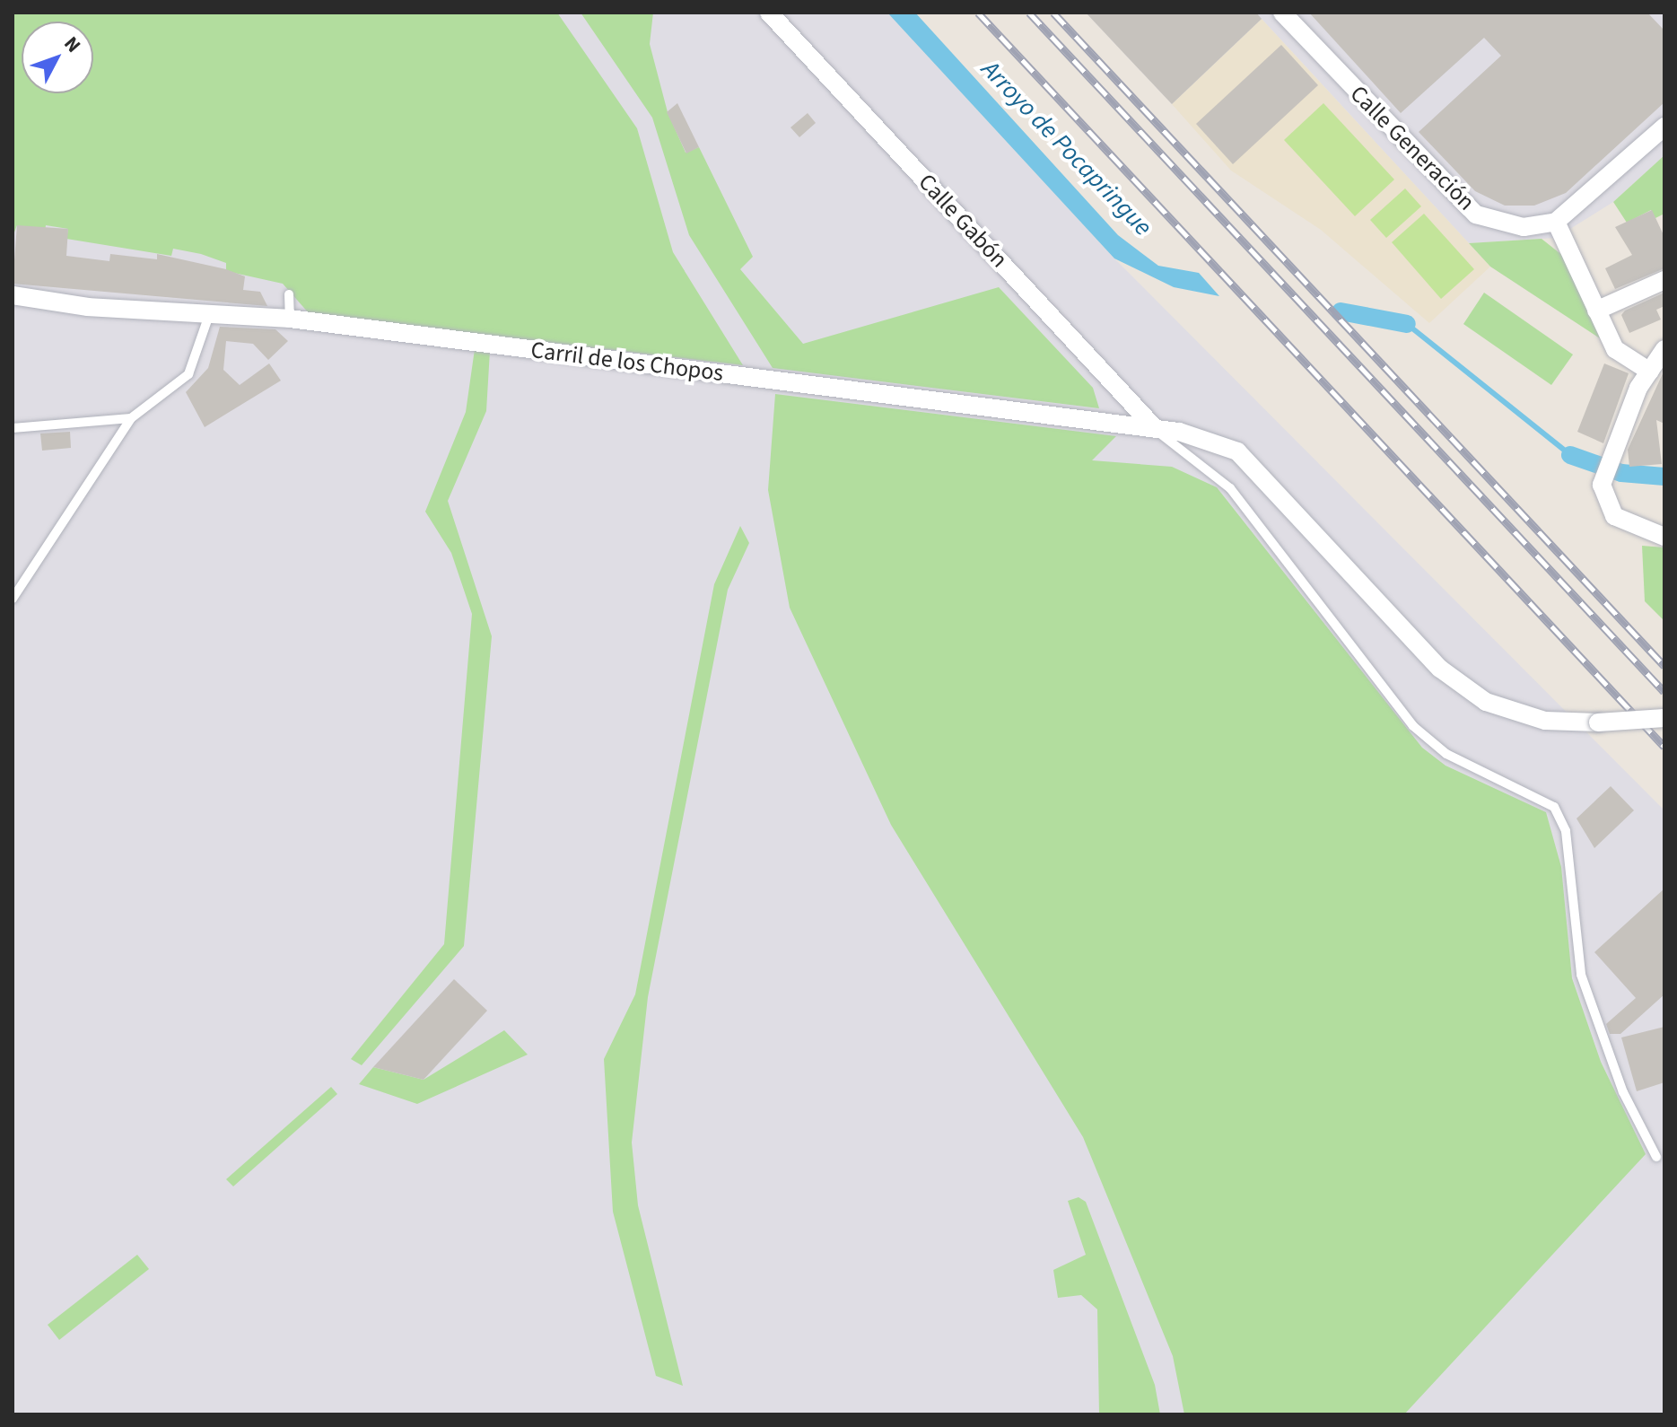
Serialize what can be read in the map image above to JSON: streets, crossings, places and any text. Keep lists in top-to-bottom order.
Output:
{
  "streets": {
    "street": ["Calle Generación", "Calle Gabón", "Carril de los Chopos"]
  },
  "crossings": [
    ["Calle Gabón", "Carril de los Chopos"]
  ],
  "water": ["Arroyo de Pocapringue"],
  "north": "top right"
}
